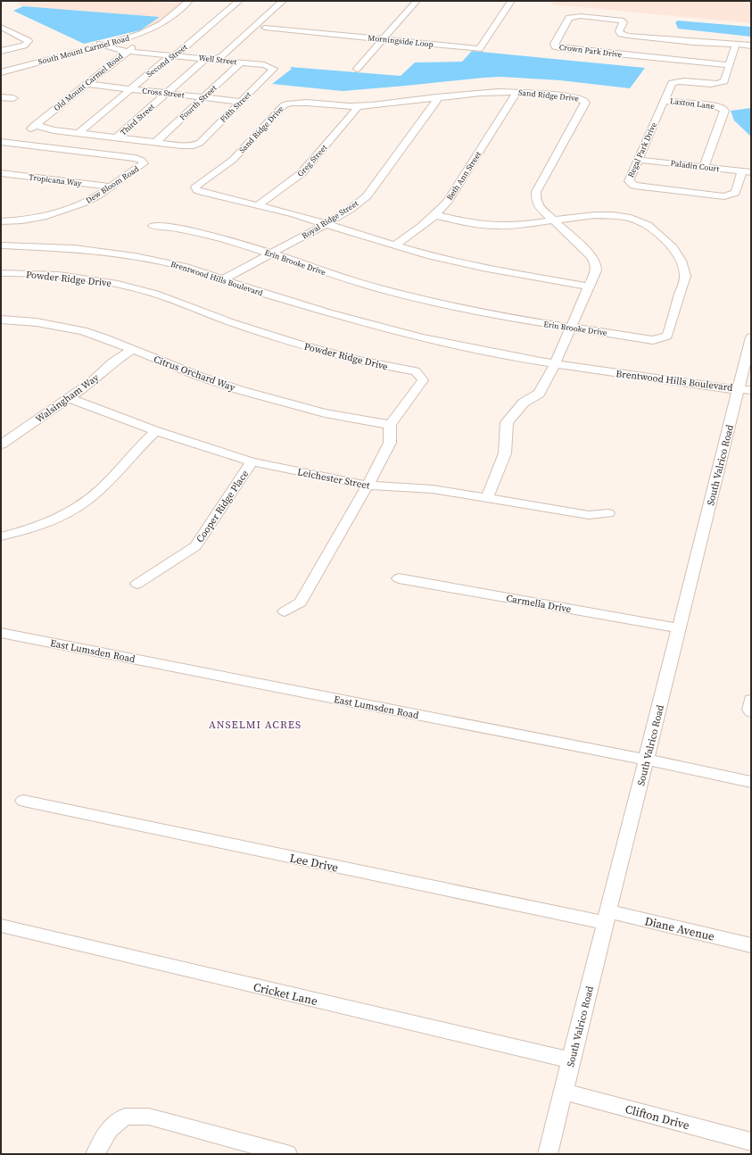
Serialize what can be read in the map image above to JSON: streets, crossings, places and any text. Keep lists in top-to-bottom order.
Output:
{
  "streets": {
    "street": [
      "Morningside Loop",
      "South Mount Carmel Road",
      "Crown Park Drive",
      "Well Street",
      "Second Street",
      "Old Mount Carmel Road",
      "Cross Street",
      "Sand Ridge Drive",
      "Fourth Street",
      "Laxton Lane",
      "Fifth Street",
      "Third Street",
      "Regal Park Drive",
      "Greg Street",
      "Paladin Court",
      "Beth Ann Street",
      "Tropicana Way",
      "Dew Bloom Road",
      "Royal Ridge Street",
      "Erin Brooke Drive",
      "Powder Ridge Drive",
      "Brentwood Hills Boulevard",
      "Citrus Orchard Way",
      "Walsingham Way",
      "South Valrico Road",
      "Leichester Street",
      "Cooper Ridge Place",
      "Carmella Drive",
      "East Lumsden Road",
      "Lee Drive",
      "Diane Avenue",
      "Cricket Lane",
      "Clifton Drive"
    ]
  },
  "crossings": [
    ["South Mount Carmel Road", "Well Street"],
    ["Crown Park Drive", "Regal Park Drive"],
    ["Well Street", "Second Street"],
    ["Well Street", "Old Mount Carmel Road"],
    ["Well Street", "Fourth Street"],
    ["Well Street", "Fifth Street"],
    ["Well Street", "Third Street"],
    ["Second Street", "Old Mount Carmel Road"],
    ["Second Street", "Cross Street"],
    ["Old Mount Carmel Road", "Cross Street"],
    ["Cross Street", "Fourth Street"],
    ["Cross Street", "Fifth Street"],
    ["Cross Street", "Third Street"],
    ["Sand Ridge Drive", "Greg Street"],
    ["Sand Ridge Drive", "Beth Ann Street"],
    ["Sand Ridge Drive", "Royal Ridge Street"],
    ["Sand Ridge Drive", "Erin Brooke Drive"],
    ["Sand Ridge Drive", "Brentwood Hills Boulevard"],
    ["Sand Ridge Drive", "Leichester Street"],
    ["Fourth Street", "Fifth Street"],
    ["Laxton Lane", "Regal Park Drive"],
    ["Laxton Lane", "Paladin Court"],
    ["Regal Park Drive", "Paladin Court"],
    ["Beth Ann Street", "Erin Brooke Drive"],
    ["Tropicana Way", "Dew Bloom Road"],
    ["Royal Ridge Street", "Erin Brooke Drive"],
    ["Royal Ridge Street", "Brentwood Hills Boulevard"],
    ["Powder Ridge Drive", "Citrus Orchard Way"],
    ["Brentwood Hills Boulevard", "South Valrico Road"],
    ["Citrus Orchard Way", "Walsingham Way"],
    ["Walsingham Way", "Leichester Street"],
    ["South Valrico Road", "Carmella Drive"],
    ["South Valrico Road", "East Lumsden Road"],
    ["South Valrico Road", "Lee Drive"],
    ["South Valrico Road", "Diane Avenue"],
    ["South Valrico Road", "Cricket Lane"],
    ["South Valrico Road", "Clifton Drive"],
    ["Leichester Street", "Cooper Ridge Place"],
    ["Lee Drive", "Diane Avenue"]
  ],
  "districts": ["ANSELMI ACRES"]
}
